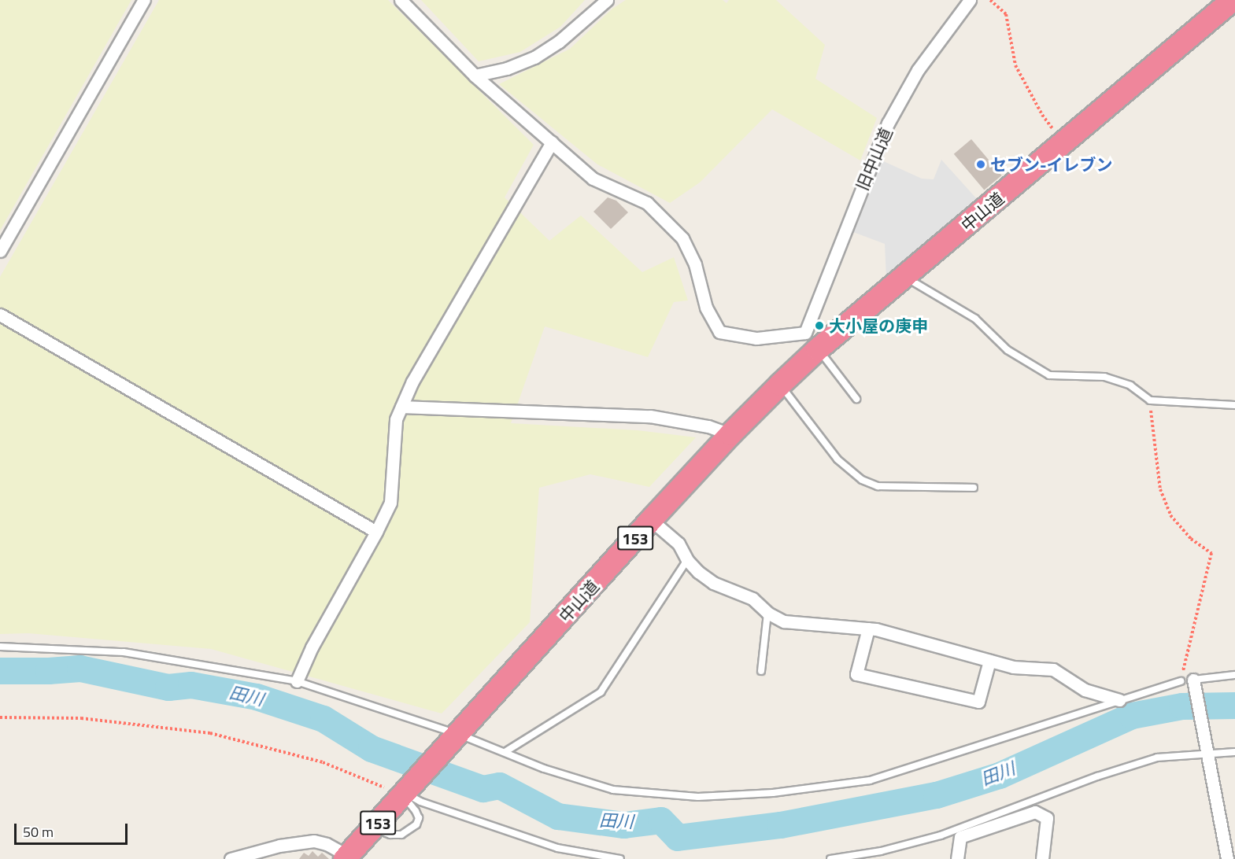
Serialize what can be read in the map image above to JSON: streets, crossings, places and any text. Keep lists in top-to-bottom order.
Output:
{
  "streets": {
    "highway": ["中山道", "153"],
    "street": ["旧中山道"]
  },
  "crossings": [
    ["旧中山道", "中山道"]
  ],
  "water": ["田川"],
  "places": ["セブン-イレブン", "大小屋の庚申"],
  "scale_bar": "50 m"
}
